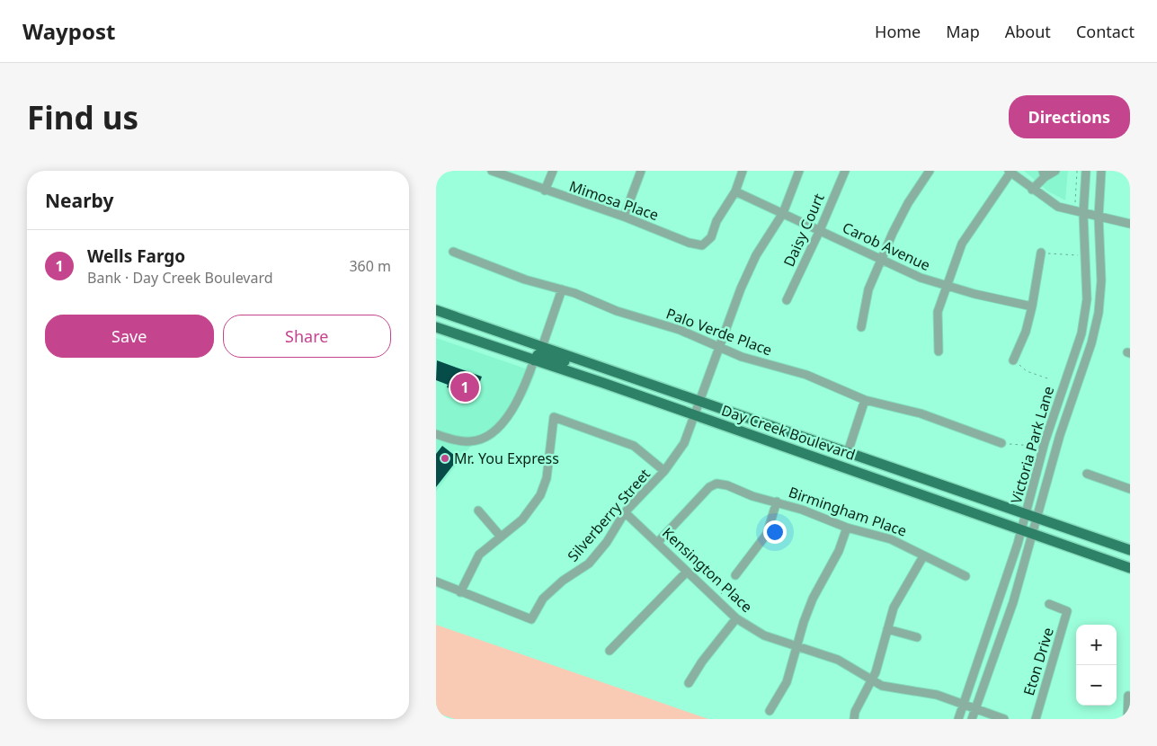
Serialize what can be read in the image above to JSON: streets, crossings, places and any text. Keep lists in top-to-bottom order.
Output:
{
  "streets": {
    "main road": ["Day Creek Boulevard"],
    "street": [
      "Mimosa Place",
      "Daisy Court",
      "Carob Avenue",
      "Palo Verde Place",
      "Victoria Park Lane",
      "Birmingham Place",
      "Silverberry Street",
      "Kensington Place",
      "Eton Drive"
    ]
  },
  "crossings": [
    ["Mimosa Place", "Carob Avenue"],
    ["Daisy Court", "Carob Avenue"],
    ["Carob Avenue", "Silverberry Street"],
    ["Palo Verde Place", "Silverberry Street"],
    ["Day Creek Boulevard", "Victoria Park Lane"],
    ["Day Creek Boulevard", "Silverberry Street"],
    ["Victoria Park Lane", "Kensington Place"],
    ["Birmingham Place", "Kensington Place"],
    ["Silverberry Street", "Kensington Place"]
  ],
  "places": ["Mr. You Express"],
  "page": {
    "header": "Waypost",
    "nav": [
      "Home",
      "Map",
      "About",
      "Contact"
    ],
    "buttons": [
      "Directions",
      ["Save", "Share"]
    ],
    "title": "Find us",
    "heading": "Nearby",
    "list": [
      {
        "mark": "1",
        "name": "Wells Fargo",
        "note": "Bank · Day Creek Boulevard",
        "value": "360 m"
      }
    ],
    "pins": "1",
    "map_buttons": ["+", "−"]
  }
}
